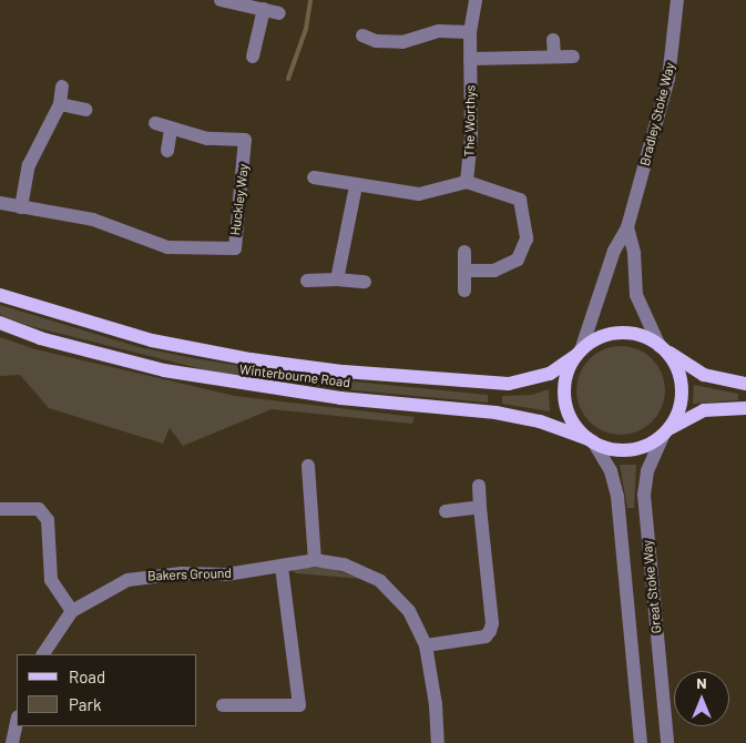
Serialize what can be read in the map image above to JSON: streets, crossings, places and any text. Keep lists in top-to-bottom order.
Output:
{
  "streets": {
    "main road": ["Winterbourne Road"],
    "street": [
      "Bradley Stoke Way",
      "The Worthys",
      "Huckley Way",
      "Bakers Ground",
      "Great Stoke Way"
    ]
  },
  "crossings": [
    ["Bradley Stoke Way", "Winterbourne Road"],
    ["Bradley Stoke Way", "Great Stoke Way"],
    ["Winterbourne Road", "Great Stoke Way"]
  ],
  "legend": ["Road", "Park"],
  "north": "top"
}
